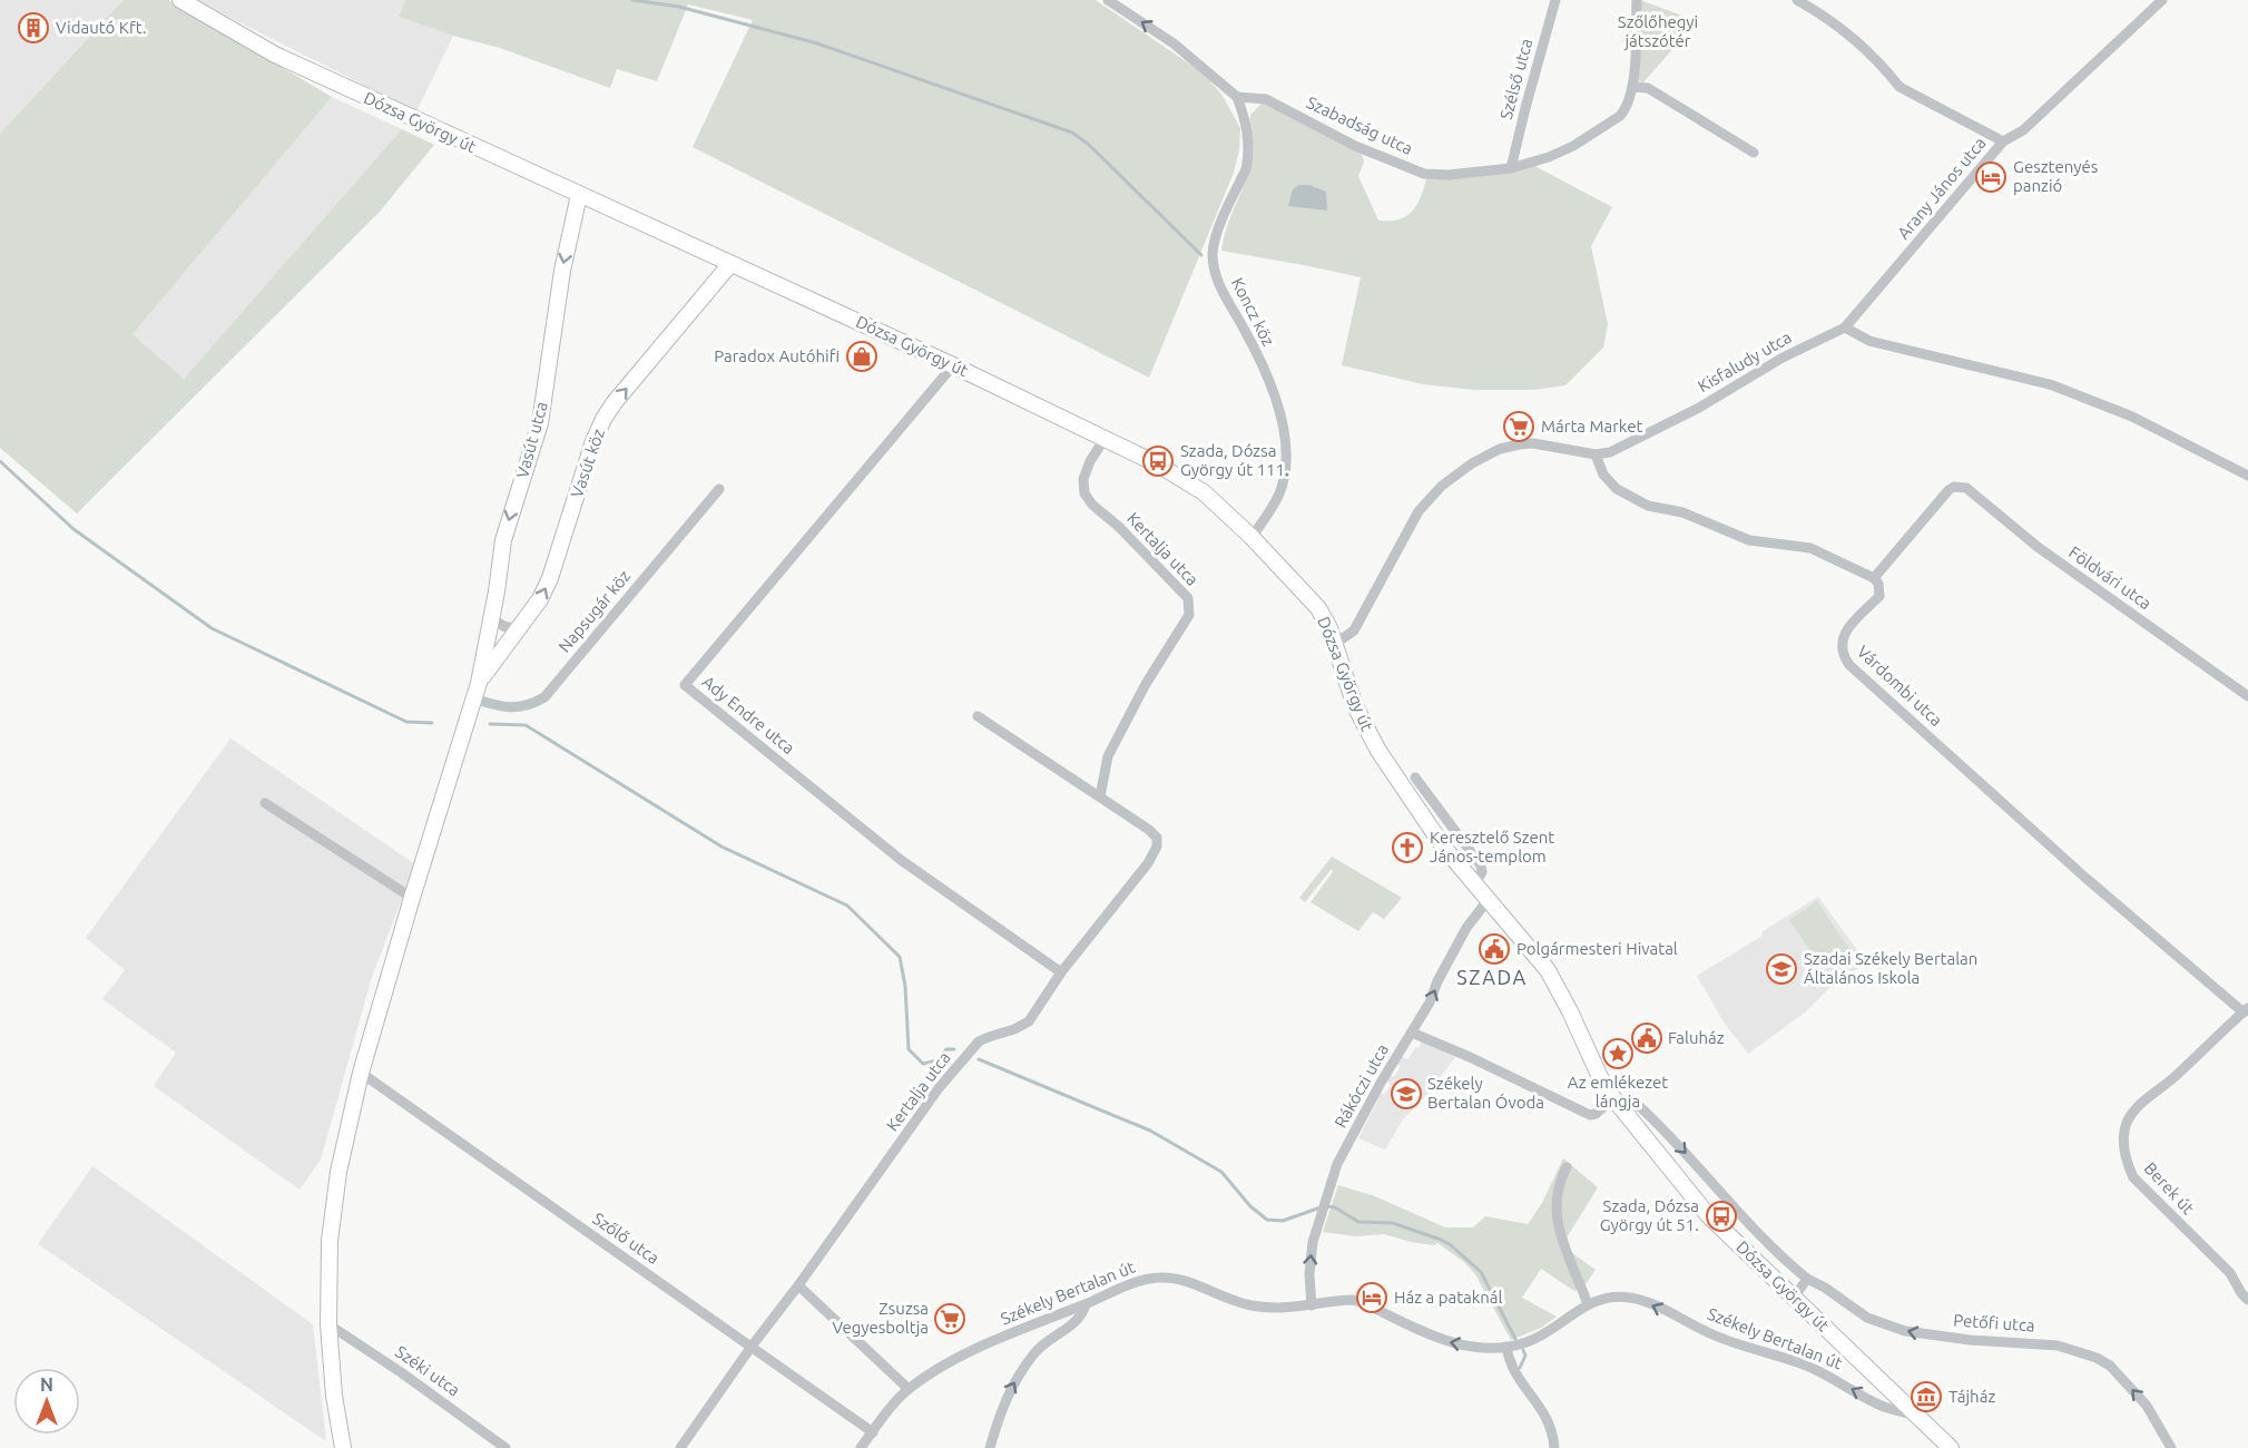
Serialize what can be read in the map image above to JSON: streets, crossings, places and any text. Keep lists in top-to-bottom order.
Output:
{
  "streets": {
    "main road": ["Dózsa György út", "Vasút utca", "Vasút köz"],
    "street": [
      "Szélső utca",
      "Szabadság utca",
      "Arany János utca",
      "Koncz köz",
      "Kisfaludy utca",
      "Kertalja utca",
      "Földvári utca",
      "Napsugár köz",
      "Várdombi utca",
      "Ady Endre utca",
      "Rákóczi utca",
      "Berek út",
      "Szőlő utca",
      "Székely Bertalan út",
      "Petőfi utca",
      "Széki utca"
    ]
  },
  "crossings": [
    ["Szélső utca", "Szabadság utca"],
    ["Dózsa György út", "Koncz köz"],
    ["Dózsa György út", "Kisfaludy utca"],
    ["Dózsa György út", "Vasút utca"],
    ["Dózsa György út", "Vasút köz"],
    ["Dózsa György út", "Kertalja utca"],
    ["Dózsa György út", "Ady Endre utca"],
    ["Dózsa György út", "Rákóczi utca"],
    ["Dózsa György út", "Székely Bertalan út"],
    ["Dózsa György út", "Petőfi utca"],
    ["Szabadság utca", "Koncz köz"],
    ["Arany János utca", "Kisfaludy utca"],
    ["Vasút utca", "Vasút köz"],
    ["Vasút utca", "Napsugár köz"],
    ["Vasút utca", "Szőlő utca"],
    ["Vasút utca", "Széki utca"],
    ["Vasút köz", "Napsugár köz"],
    ["Kertalja utca", "Ady Endre utca"],
    ["Kertalja utca", "Szőlő utca"],
    ["Földvári utca", "Várdombi utca"],
    ["Várdombi utca", "Berek út"],
    ["Rákóczi utca", "Székely Bertalan út"],
    ["Szőlő utca", "Székely Bertalan út"]
  ],
  "one_way": [
    "Vasút köz",
    "Rákóczi utca",
    "Székely Bertalan út",
    "Petőfi utca"
  ],
  "districts": ["SZADA"],
  "parks": ["Szőlőhegyi játszótér"],
  "places": {
    "building": ["Vidautó Kft."],
    "hotel": ["Gesztenyés panzió", "Ház a pataknál"],
    "shop": ["Paradox Autóhifi"],
    "supermarket": ["Márta Market", "Zsuzsa Vegyesboltja"],
    "bus stop": ["Szada, Dózsa György út 111.", "Szada, Dózsa György út 51."],
    "church": ["Keresztelő Szent János-templom"],
    "public building": ["Polgármesteri Hivatal", "Faluház"],
    "school or university": ["Szadai Székely Bertalan Általános Iskola", "Székely Bertalan Óvoda"],
    "place": ["Az emlékezet lángja"],
    "museum": ["Tájház"]
  },
  "north": "top"
}
